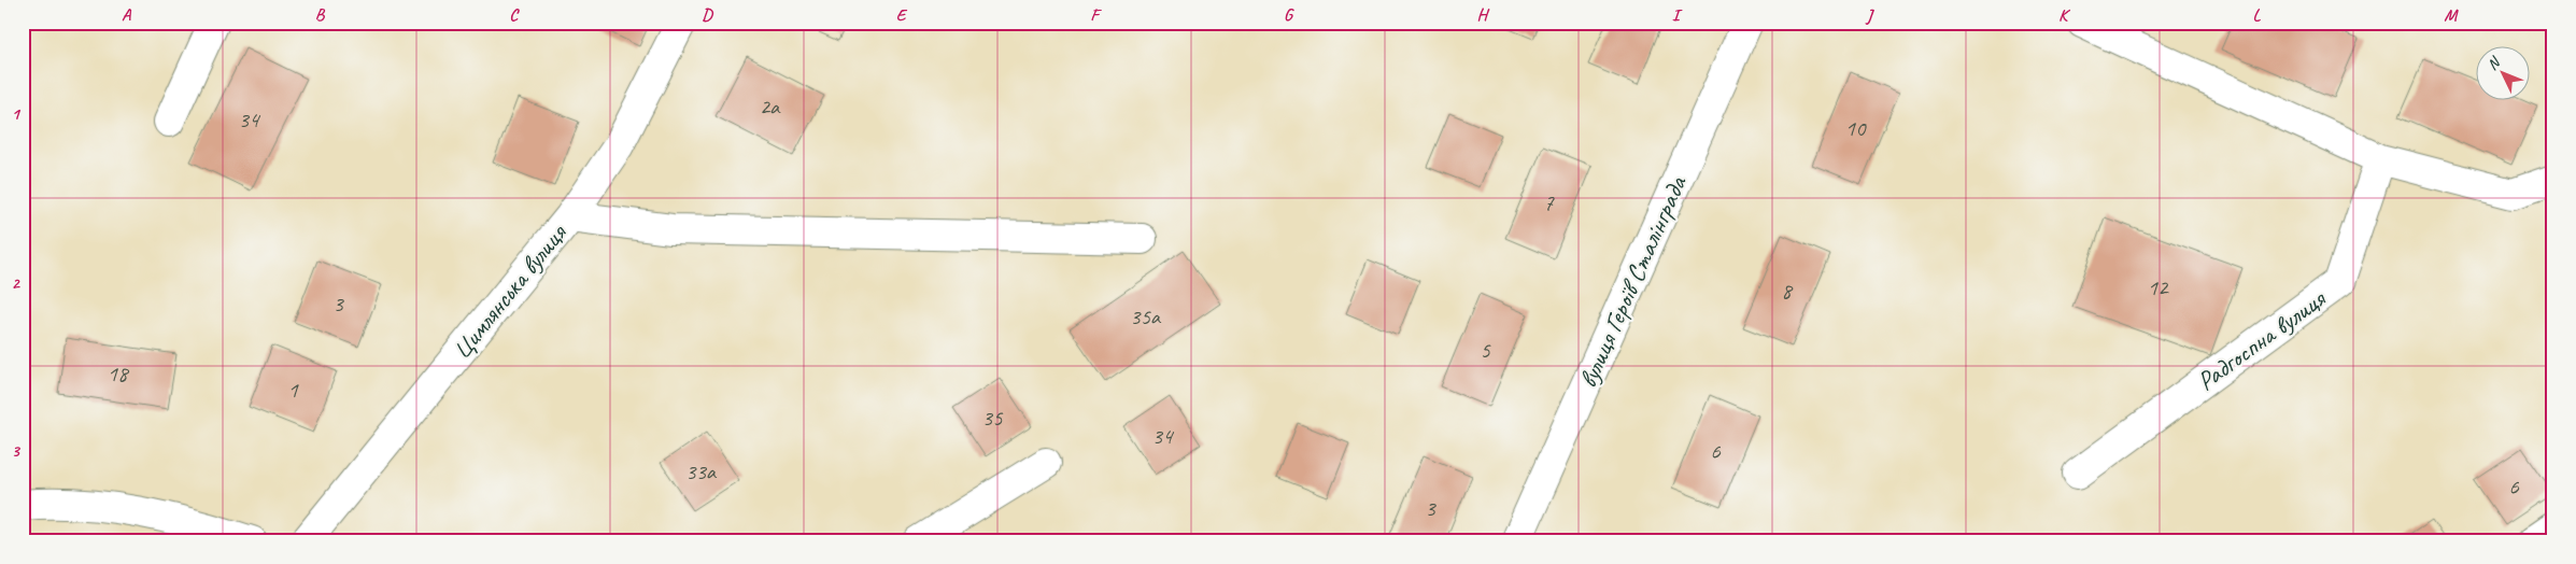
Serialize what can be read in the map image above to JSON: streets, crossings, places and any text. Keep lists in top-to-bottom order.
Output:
{
  "streets": {
    "street": ["вулиця Героїв Сталінграда", "Цимлянська вулиця", "Радгоспна вулиця"]
  },
  "house_numbers": [
    "2а",
    "34",
    "10",
    "7",
    "12",
    "8",
    "3",
    "35а",
    "5",
    "18",
    "1",
    "35",
    "34",
    "6",
    "33а",
    "6",
    "3"
  ],
  "north": "top left",
  "grid": {
    "columns": [
      "A",
      "B",
      "C",
      "D",
      "E",
      "F",
      "G",
      "H",
      "I",
      "J",
      "K",
      "L",
      "M"
    ],
    "rows": ["1", "2", "3"]
  }
}
